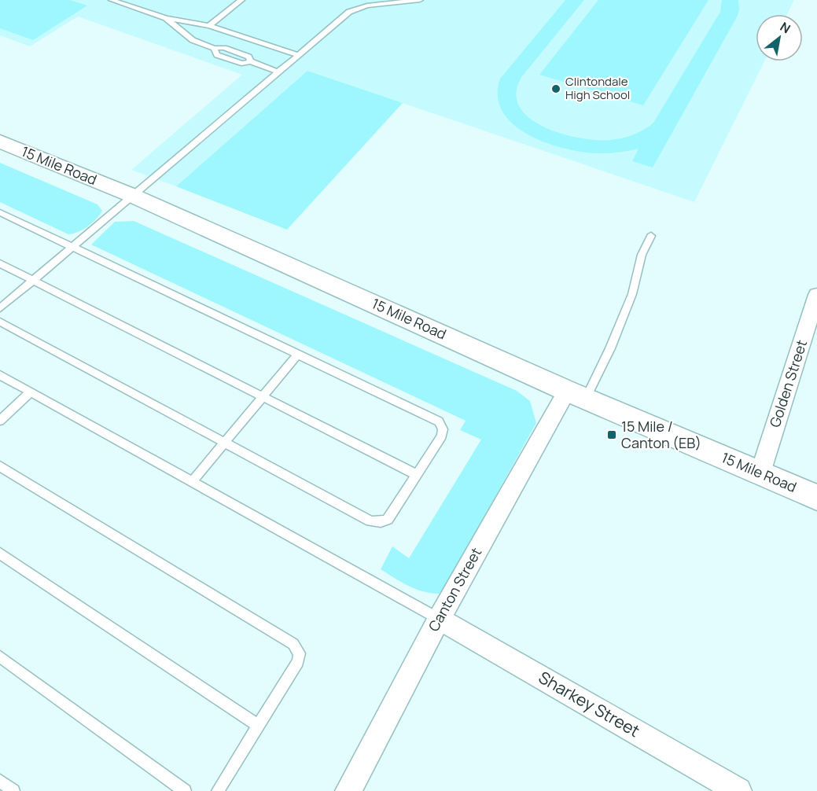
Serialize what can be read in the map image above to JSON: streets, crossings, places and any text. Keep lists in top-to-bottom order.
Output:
{
  "streets": {
    "main road": ["15 Mile Road"],
    "street": ["Golden Street", "Canton Street", "Sharkey Street"]
  },
  "crossings": [
    ["15 Mile Road", "Golden Street"],
    ["15 Mile Road", "Canton Street"],
    ["Canton Street", "Sharkey Street"]
  ],
  "places": {
    "other": ["Clintondale High School"],
    "transit": ["15 Mile / Canton (EB)"]
  },
  "north": "top right"
}
